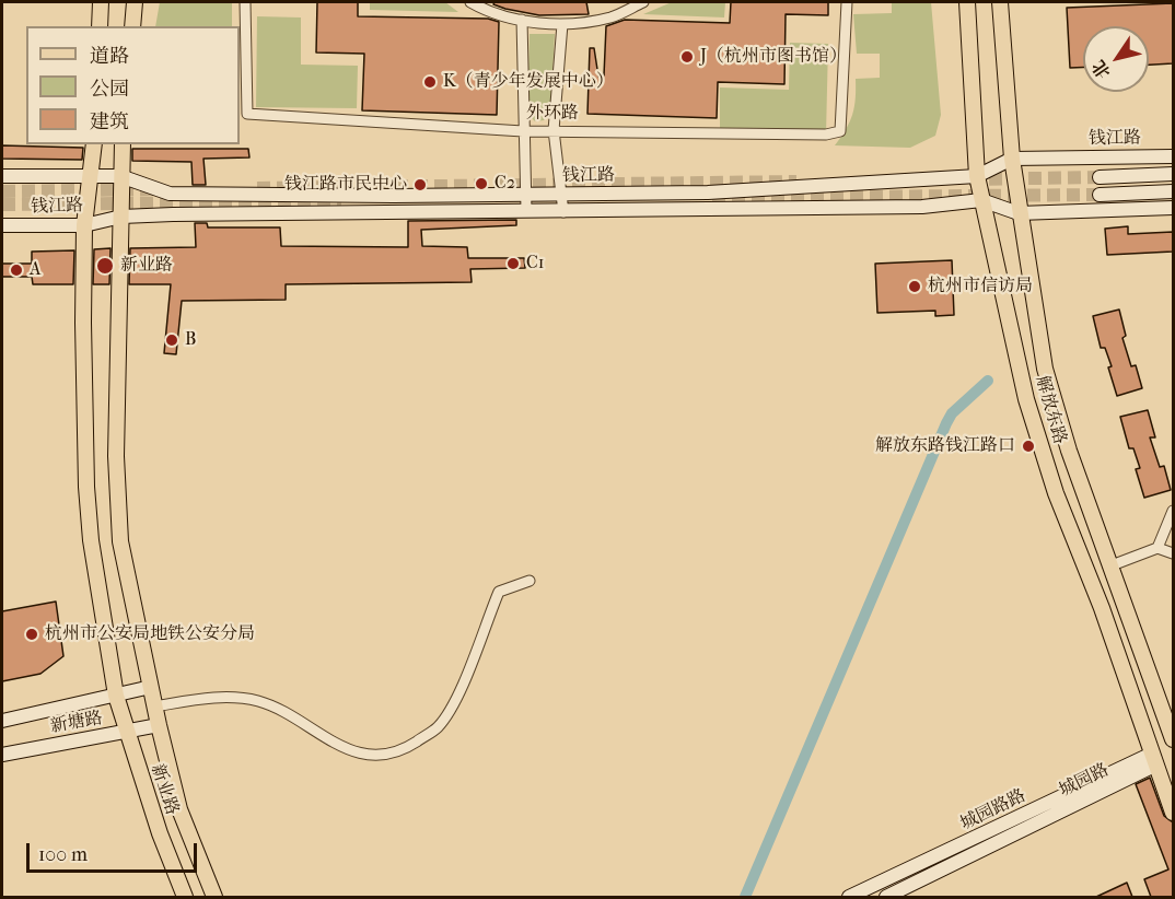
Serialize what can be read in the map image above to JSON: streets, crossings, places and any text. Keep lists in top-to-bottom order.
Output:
{
  "streets": {
    "main road": [
      "钱江路",
      "解放东路",
      "新塘路",
      "城园路",
      "新业路",
      "城园路路"
    ],
    "street": ["外环路"]
  },
  "crossings": [
    ["钱江路", "解放东路"],
    ["钱江路", "新业路"],
    ["解放东路", "城园路"],
    ["解放东路", "城园路路"],
    ["新塘路", "新业路"],
    ["城园路", "城园路路"]
  ],
  "places": [
    "J（杭州市图书馆）",
    "K（青少年发展中心）",
    "C2",
    "钱江路市民中心",
    "C1",
    "新业路",
    "A",
    "杭州市信访局",
    "B",
    "解放东路钱江路口",
    "杭州市公安局地铁公安分局"
  ],
  "legend": ["道路", "公园", "建筑"],
  "scale_bar": "100 m",
  "north": "bottom left"
}
